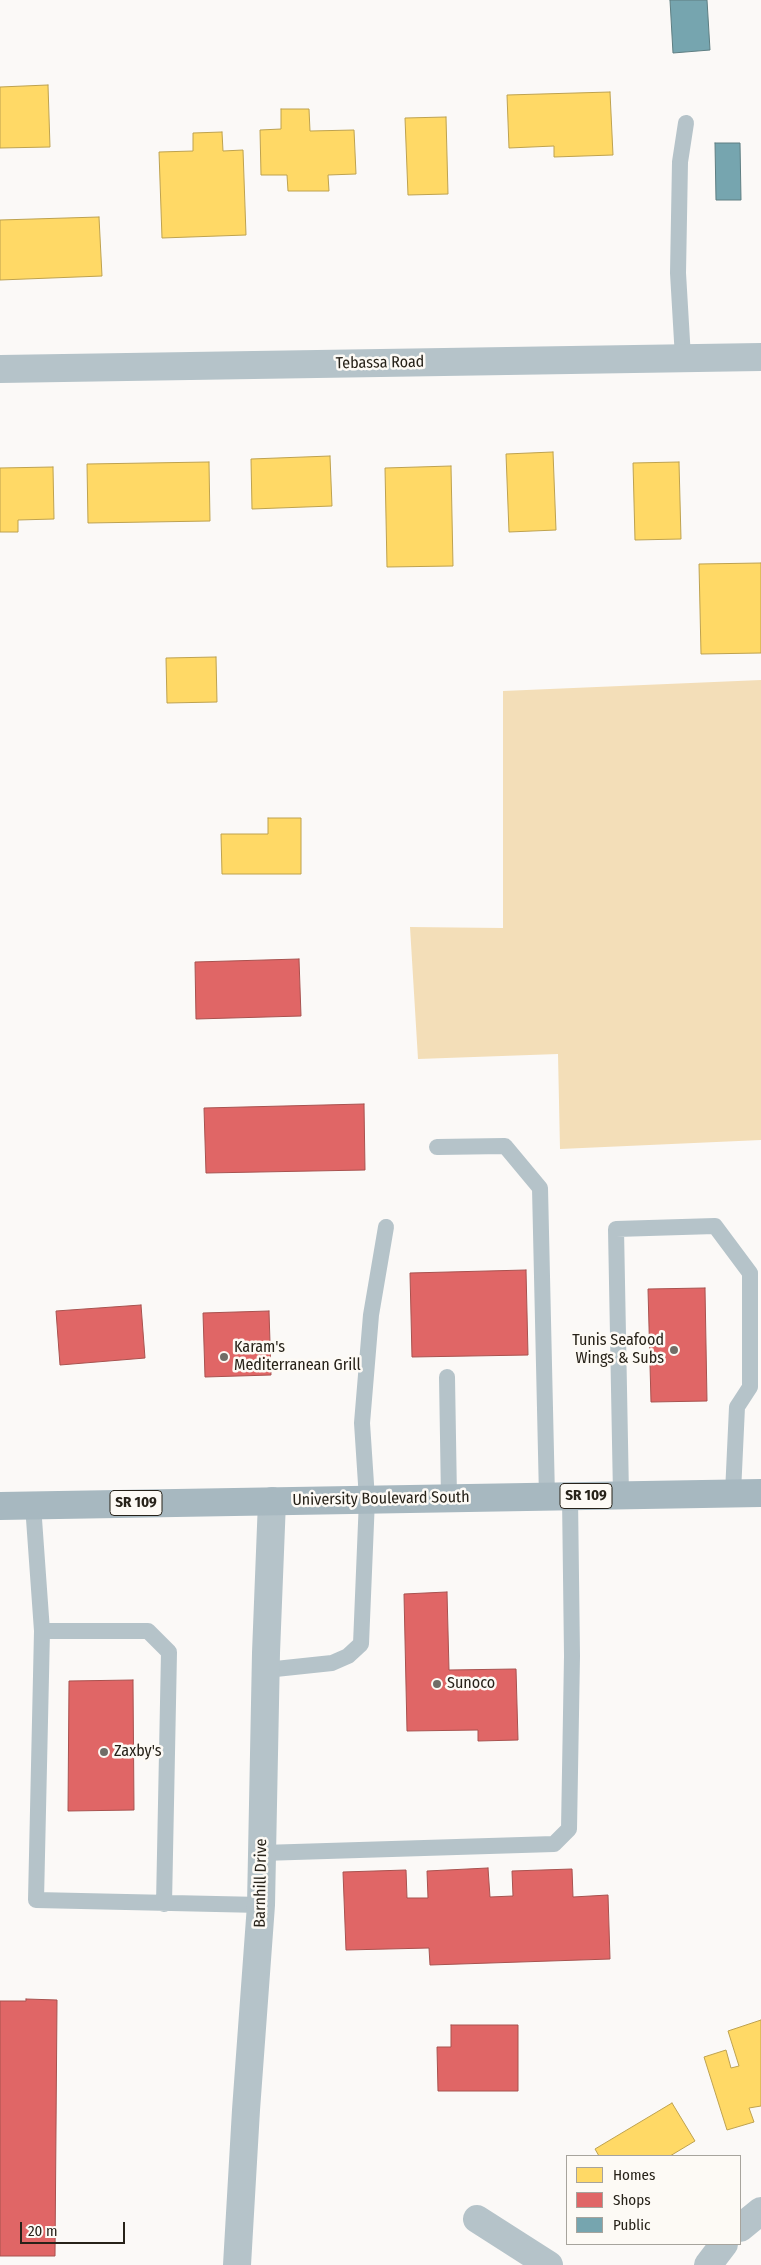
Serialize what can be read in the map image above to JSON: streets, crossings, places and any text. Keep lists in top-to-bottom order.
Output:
{
  "streets": {
    "main road": ["SR 109", "University Boulevard South"],
    "street": ["Tebassa Road", "Barnhill Drive"]
  },
  "crossings": [
    ["University Boulevard South", "Barnhill Drive"]
  ],
  "places": [
    "Tunis Seafood Wings & Subs",
    "Karam's Mediterranean Grill",
    "Sunoco",
    "Zaxby's"
  ],
  "legend": ["Homes", "Shops", "Public"],
  "scale_bar": "20 m"
}
